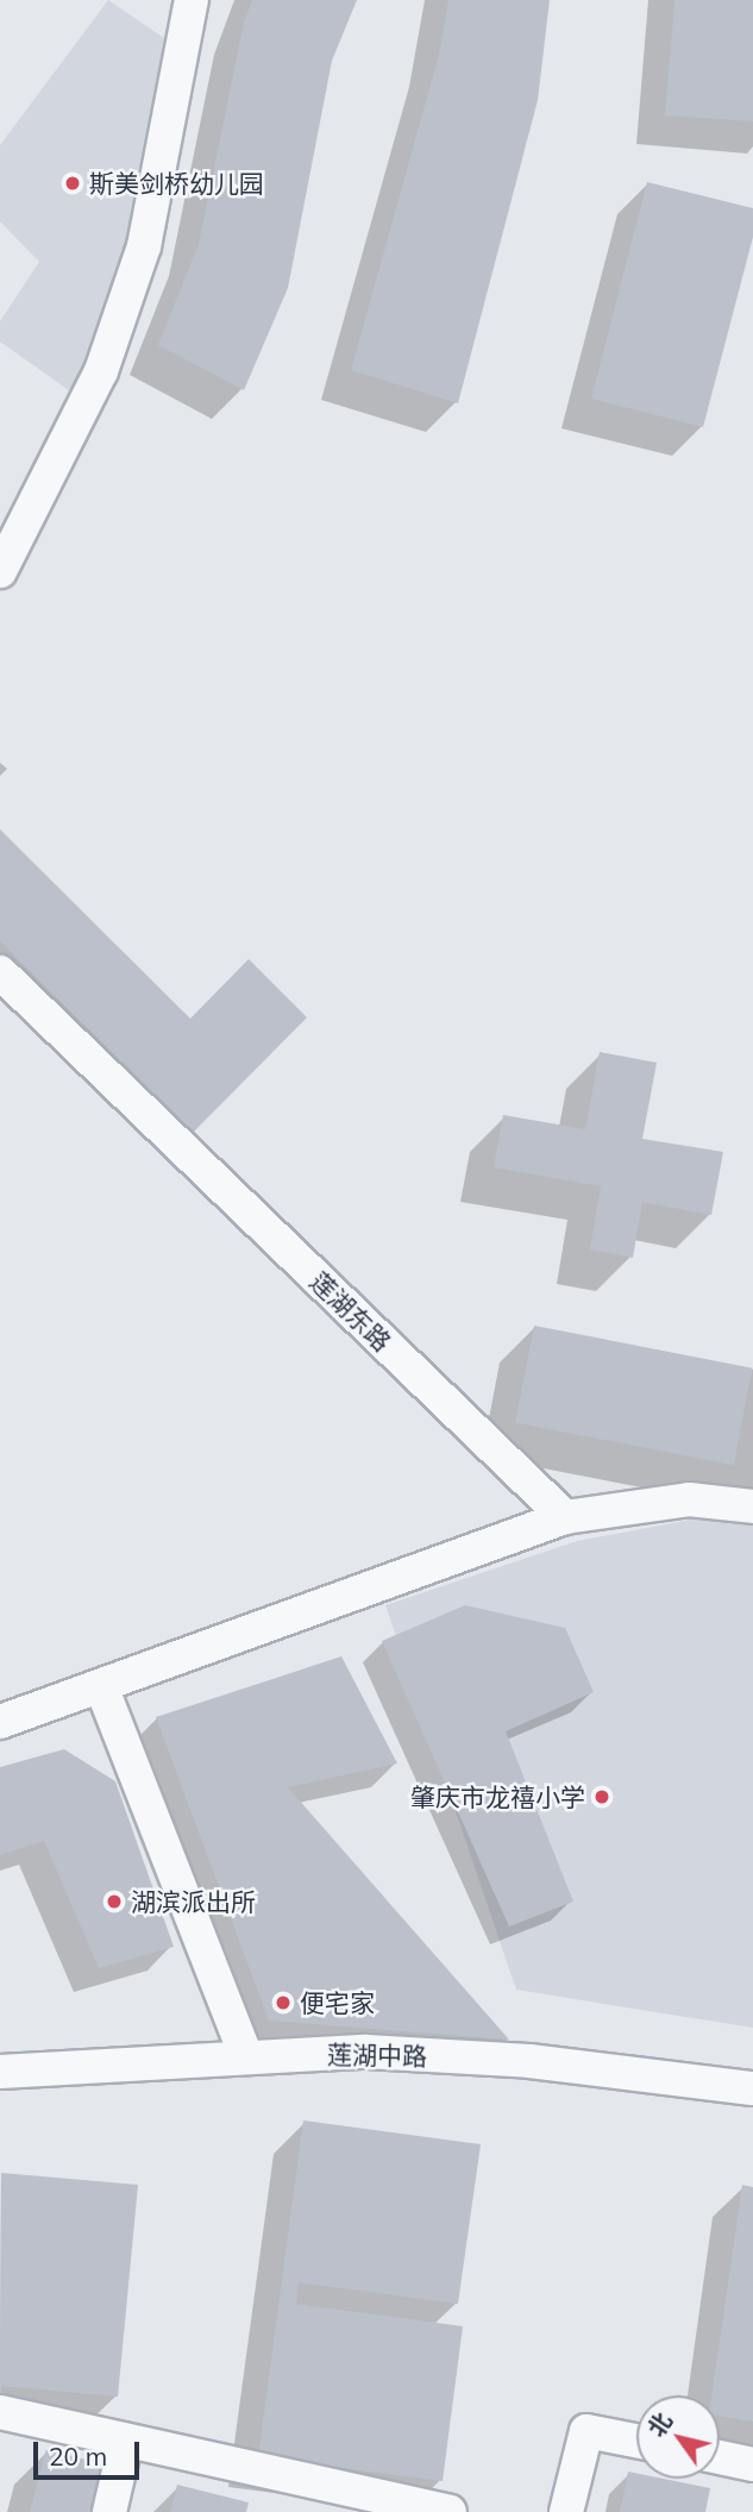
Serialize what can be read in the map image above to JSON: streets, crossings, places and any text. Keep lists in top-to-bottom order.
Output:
{
  "streets": {
    "street": ["莲湖东路", "莲湖中路"]
  },
  "places": [
    "斯美剑桥幼儿园",
    "肇庆市龙禧小学",
    "湖滨派出所",
    "便宅家"
  ],
  "scale_bar": "20 m",
  "north": "top left"
}
